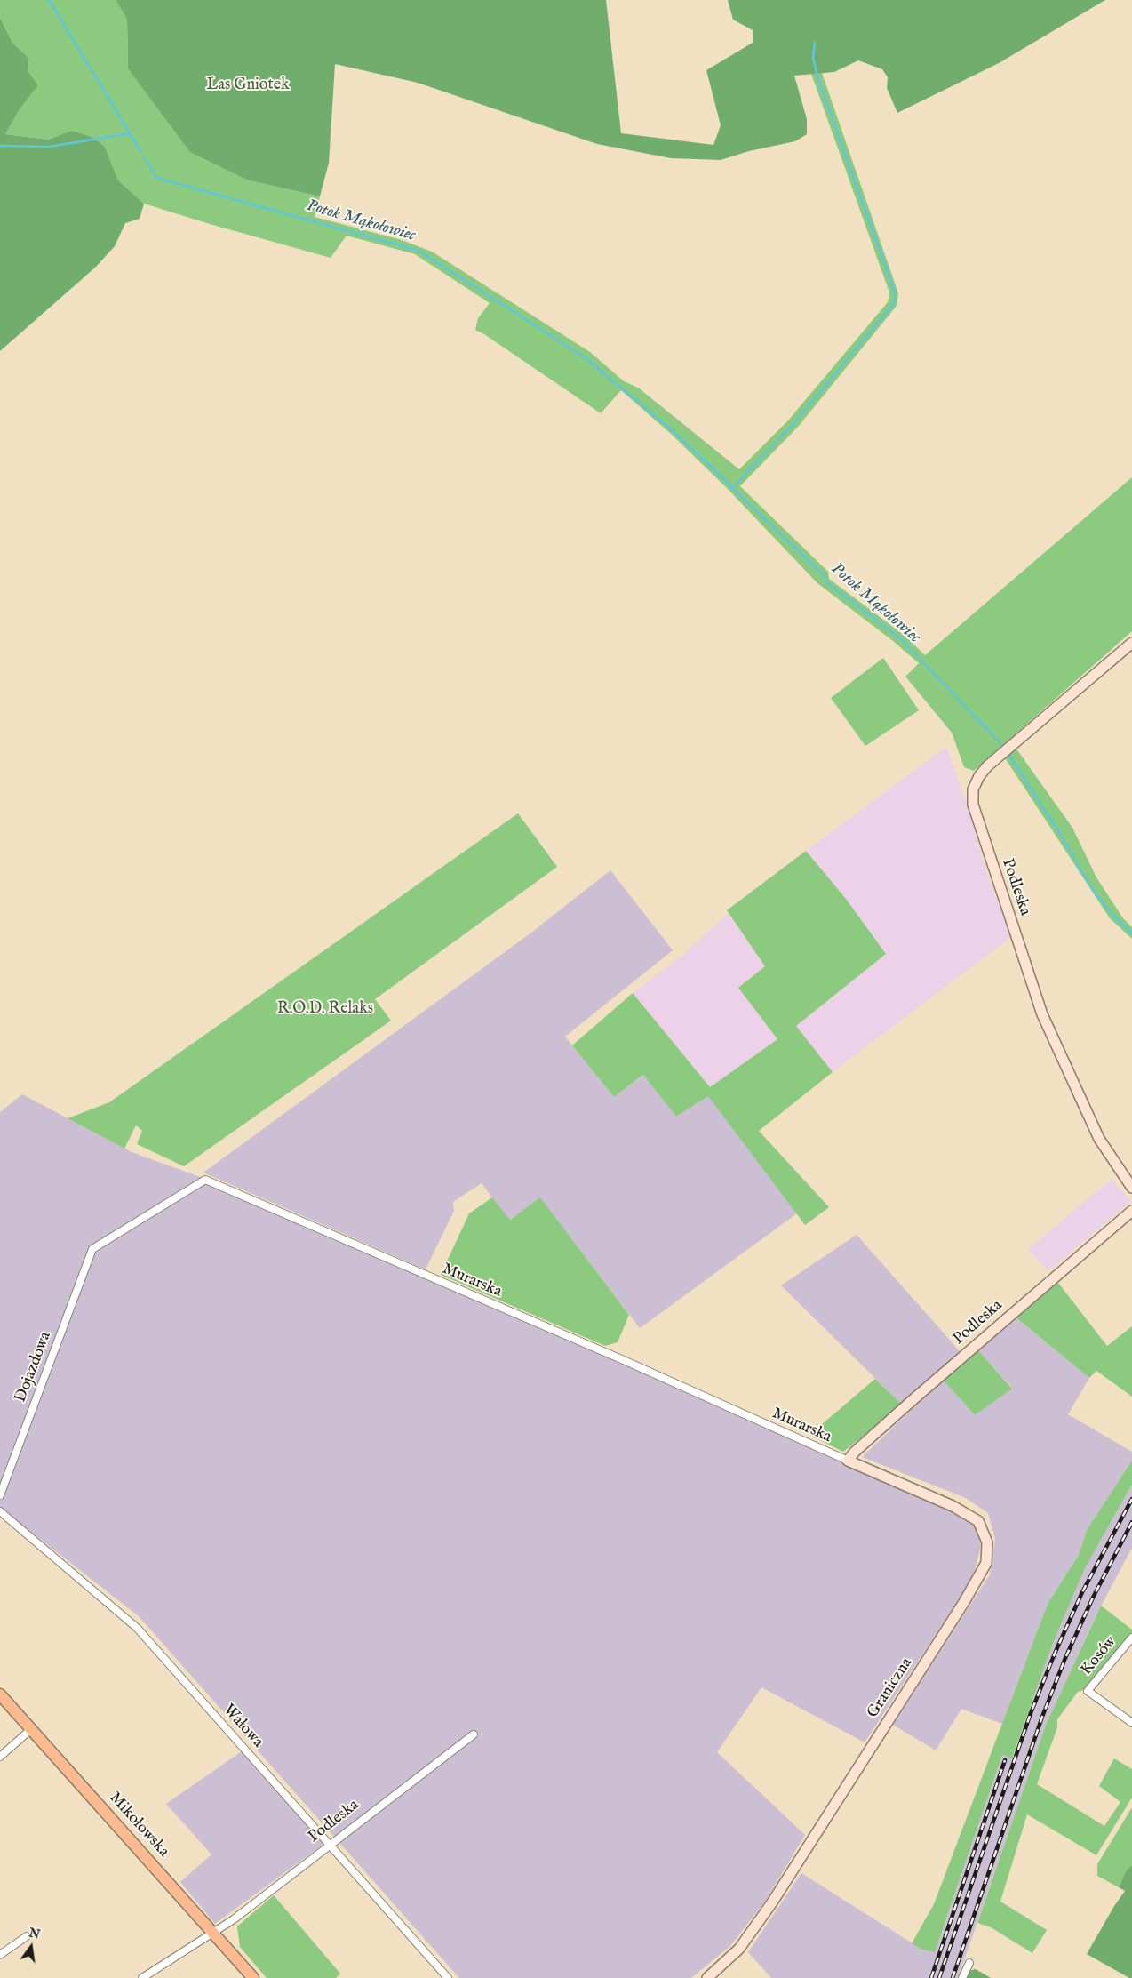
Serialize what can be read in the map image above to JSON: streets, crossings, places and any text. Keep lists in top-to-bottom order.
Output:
{
  "streets": {
    "main road": ["Mikołowska"],
    "street": [
      "Podleska",
      "Murarska",
      "Dojazdowa",
      "Kosów",
      "Graniczna",
      "Wałowa"
    ]
  },
  "crossings": [
    ["Podleska", "Murarska"],
    ["Podleska", "Graniczna"],
    ["Podleska", "Wałowa"],
    ["Podleska", "Mikołowska"],
    ["Murarska", "Dojazdowa"],
    ["Murarska", "Graniczna"]
  ],
  "water": ["Potok Mąkołowiec"],
  "parks": ["Las Gniotek", "R.O.D. Relaks"],
  "north": "top"
}
